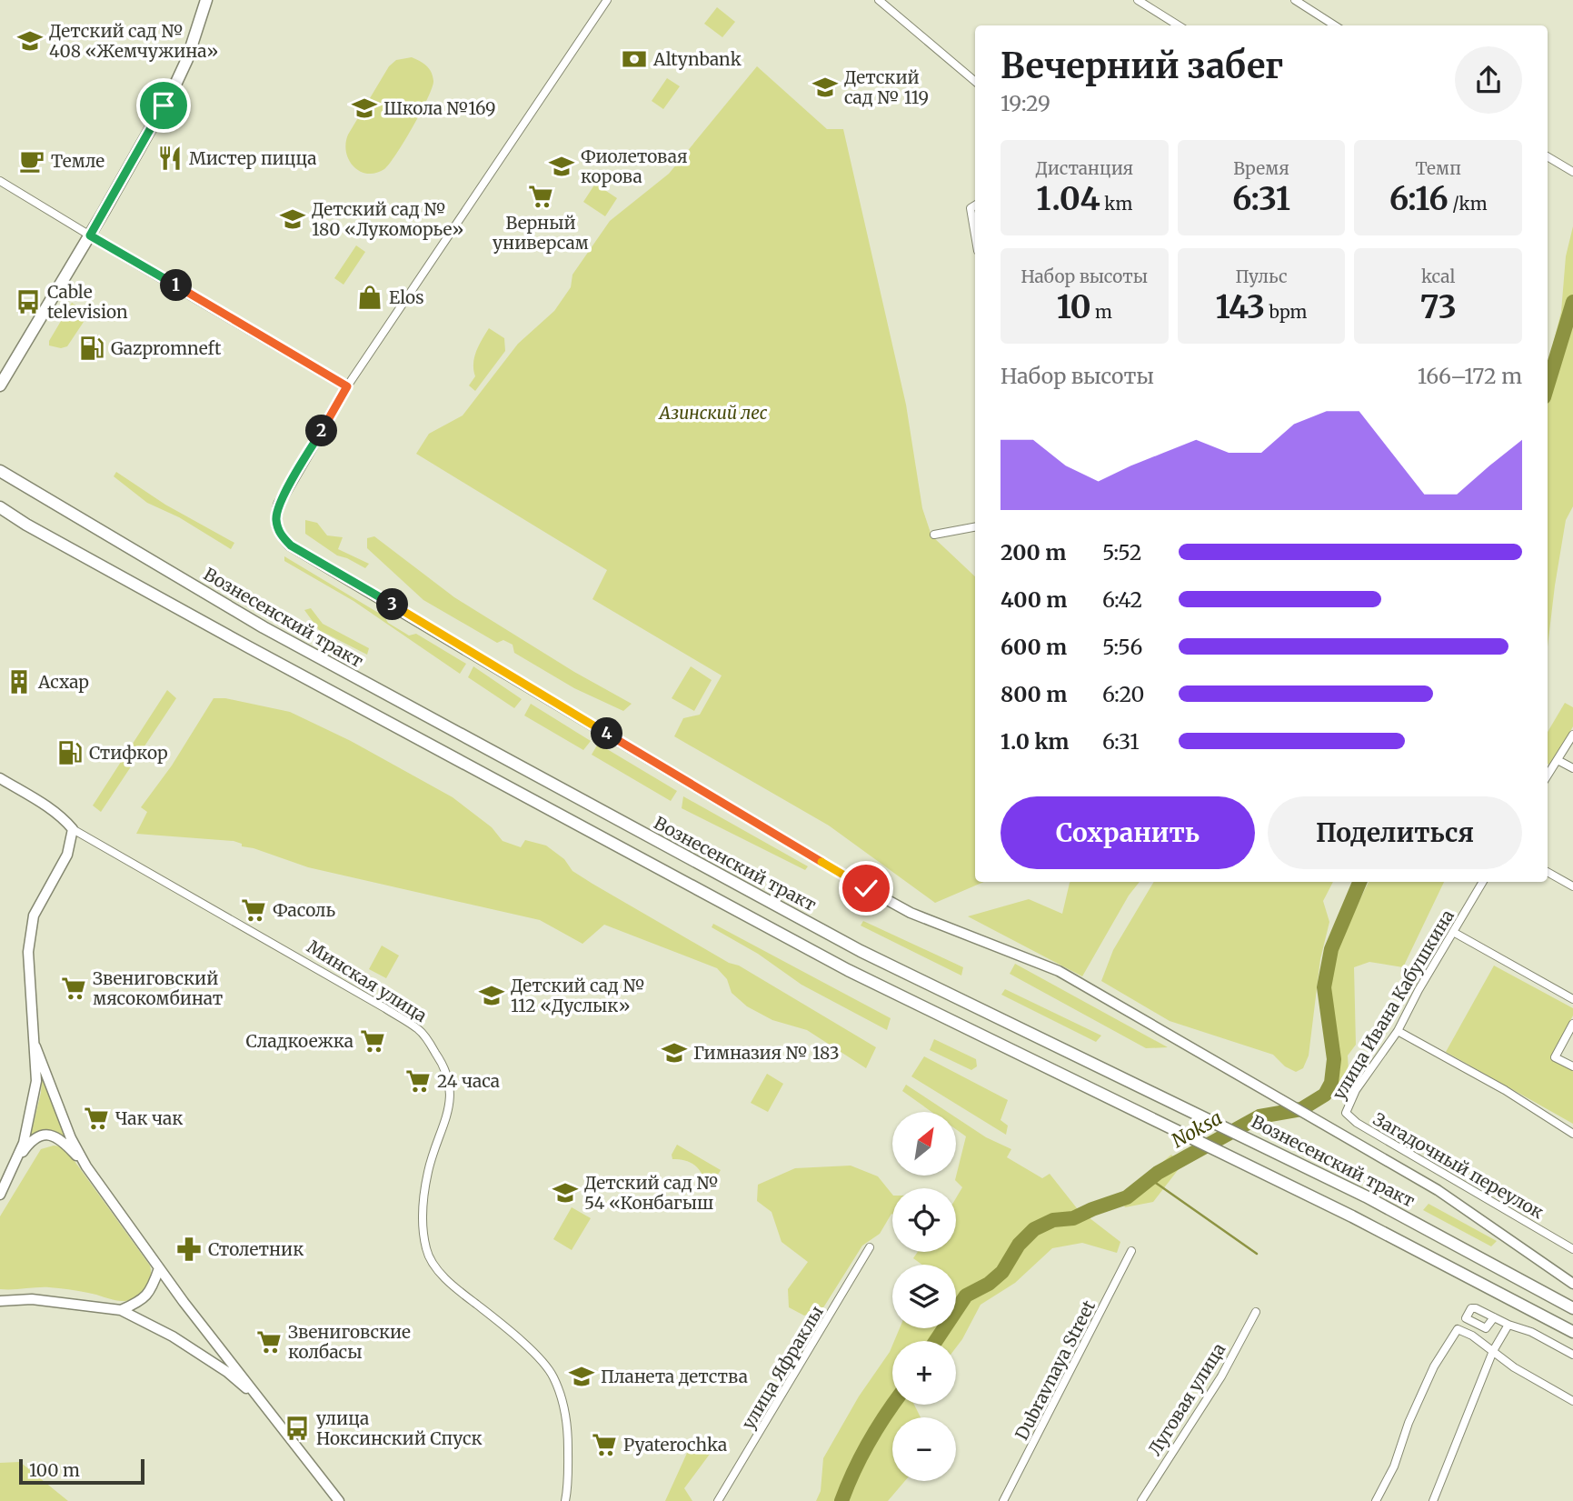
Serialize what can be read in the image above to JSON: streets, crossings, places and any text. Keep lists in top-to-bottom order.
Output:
{
  "streets": {
    "main road": ["Вознесенский тракт"],
    "street": [
      "Минская улица",
      "улица Ивана Кабушкина",
      "Загадочный переулок",
      "улица Яфраклы",
      "Dubravnaya Street",
      "Луговая улица"
    ]
  },
  "crossings": [
    ["улица Ивана Кабушкина", "Загадочный переулок"]
  ],
  "water": ["Noksa"],
  "parks": ["Азинский лес"],
  "places": {
    "school or university": [
      "Детский сад № 408 «Жемчужина»",
      "Детский сад № 119",
      "Школа №169",
      "Фиолетовая корова",
      "Детский сад № 180 «Лукоморье»",
      "Детский сад № 112 «Дуслык»",
      "Гимназия № 183",
      "Детский сад № 54 «Конбагыш",
      "Планета детства"
    ],
    "bank": ["Altynbank"],
    "restaurant": ["Мистер пицца"],
    "cafe": ["Темле"],
    "supermarket": [
      "Верный универсам",
      "Фасоль",
      "Звениговский мясокомбинат",
      "Сладкоежка",
      "24 часа",
      "Чак чак",
      "Звениговские колбасы",
      "Pyaterochka"
    ],
    "shop": ["Elos"],
    "bus stop": ["Cable television", "улица Ноксинский Спуск"],
    "fuel station": ["Gazpromneft", "Стифкор"],
    "building": ["Асхар"],
    "pharmacy": ["Столетник"]
  },
  "scale_bar": "100 m",
  "north": "top right",
  "page": {
    "heading": ["Вечерний забег", "19:29"],
    "stats": [
      ["Дистанция", "1.04 km"],
      ["Время", "6:31"],
      ["Темп", "6:16 /km"],
      ["Набор высоты", "10 m"],
      ["Пульс", "143 bpm"],
      ["kcal", "73"]
    ],
    "pins": [
      "1",
      "2",
      "3",
      "4"
    ],
    "chart": ["Набор высоты", "166–172 m"],
    "list": [
      {
        "name": "200 m",
        "note": "5:52"
      },
      {
        "name": "400 m",
        "note": "6:42"
      },
      {
        "name": "600 m",
        "note": "5:56"
      },
      {
        "name": "800 m",
        "note": "6:20"
      },
      {
        "name": "1.0 km",
        "note": "6:31"
      }
    ],
    "buttons": ["Сохранить", "Поделиться"],
    "map_buttons": ["+", "−"],
    "scale": "100 m"
  }
}
